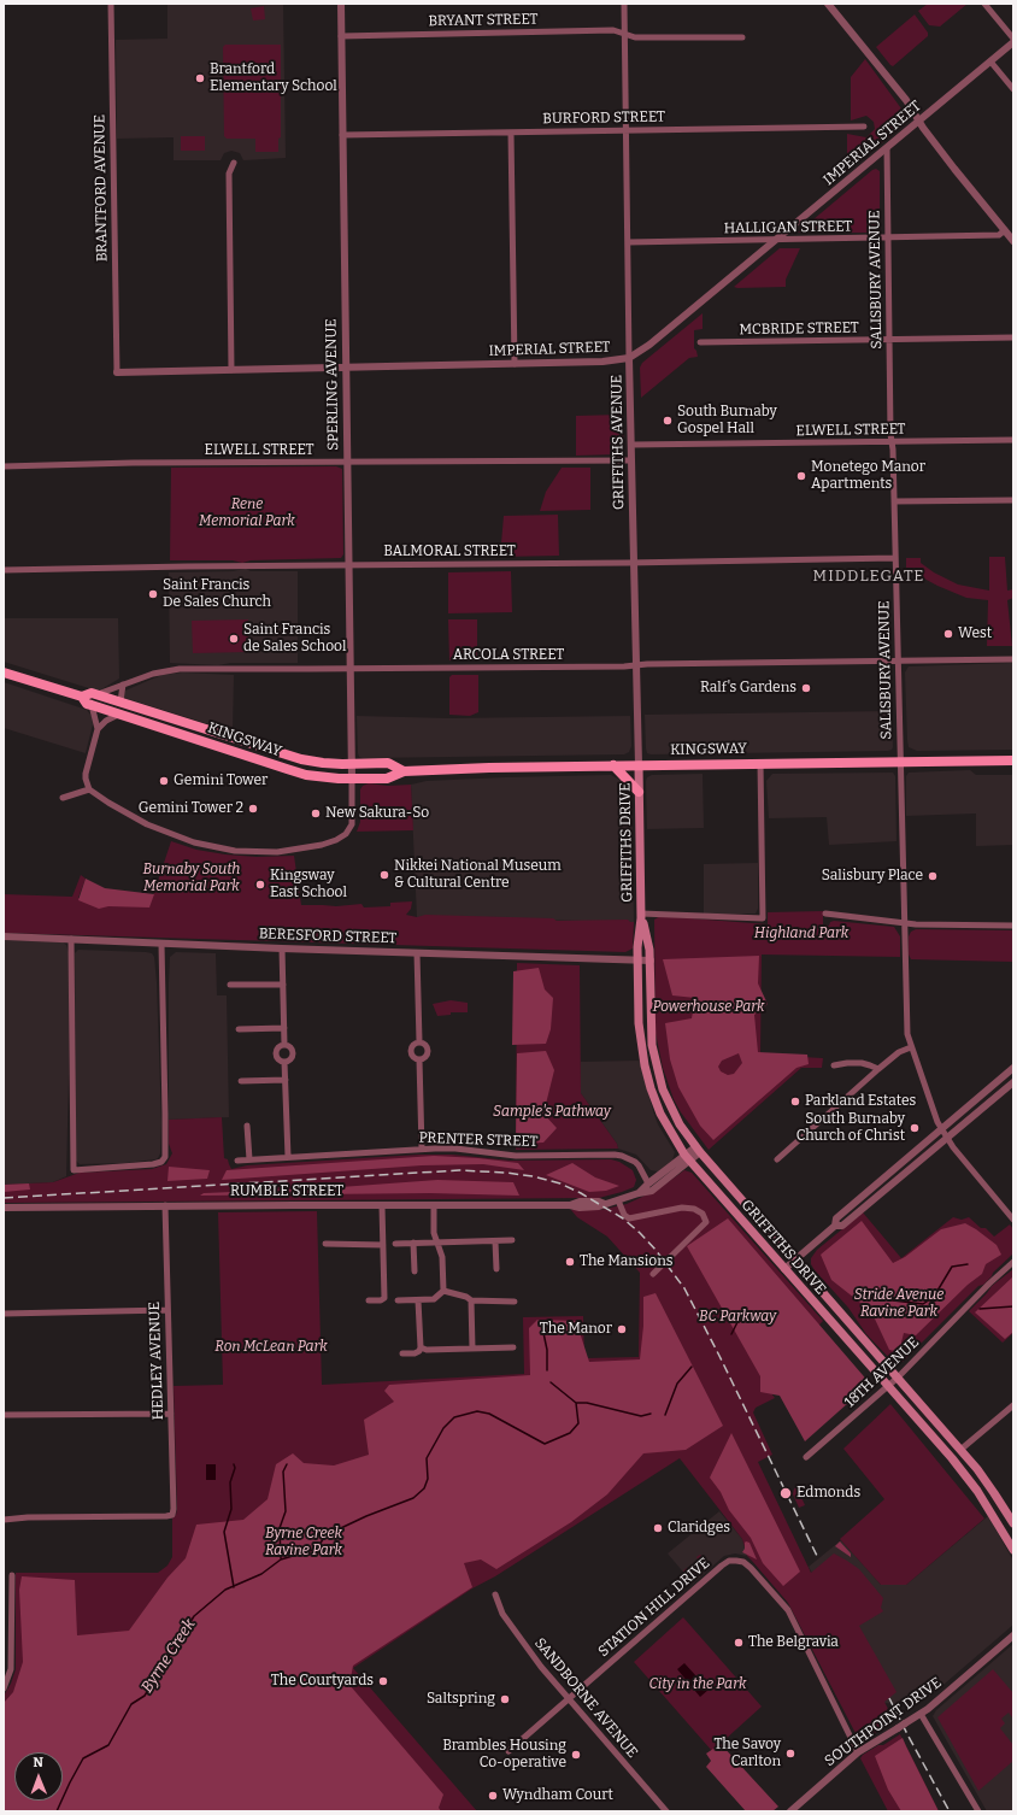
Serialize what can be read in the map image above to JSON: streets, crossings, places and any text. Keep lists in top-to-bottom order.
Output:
{
  "streets": {
    "main road": ["KINGSWAY", "GRIFFITHS DRIVE"],
    "street": [
      "BRYANT STREET",
      "BURFORD STREET",
      "IMPERIAL STREET",
      "BRANTFORD AVENUE",
      "HALLIGAN STREET",
      "SALISBURY AVENUE",
      "MCBRIDE STREET",
      "SPERLING AVENUE",
      "ELWELL STREET",
      "GRIFFITHS AVENUE",
      "BALMORAL STREET",
      "ARCOLA STREET",
      "BERESFORD STREET",
      "PRENTER STREET",
      "RUMBLE STREET",
      "HEDLEY AVENUE",
      "18TH AVENUE",
      "STATION HILL DRIVE",
      "SANDBORNE AVENUE",
      "SOUTHPOINT DRIVE"
    ]
  },
  "crossings": [
    ["BRYANT STREET", "SPERLING AVENUE"],
    ["BRYANT STREET", "GRIFFITHS AVENUE"],
    ["BURFORD STREET", "SPERLING AVENUE"],
    ["BURFORD STREET", "GRIFFITHS AVENUE"],
    ["IMPERIAL STREET", "BRANTFORD AVENUE"],
    ["IMPERIAL STREET", "HALLIGAN STREET"],
    ["IMPERIAL STREET", "SALISBURY AVENUE"],
    ["IMPERIAL STREET", "SPERLING AVENUE"],
    ["IMPERIAL STREET", "GRIFFITHS AVENUE"],
    ["HALLIGAN STREET", "SALISBURY AVENUE"],
    ["HALLIGAN STREET", "GRIFFITHS AVENUE"],
    ["SALISBURY AVENUE", "MCBRIDE STREET"],
    ["SALISBURY AVENUE", "ELWELL STREET"],
    ["SALISBURY AVENUE", "BALMORAL STREET"],
    ["SALISBURY AVENUE", "ARCOLA STREET"],
    ["SALISBURY AVENUE", "KINGSWAY"],
    ["SPERLING AVENUE", "ELWELL STREET"],
    ["SPERLING AVENUE", "BALMORAL STREET"],
    ["SPERLING AVENUE", "ARCOLA STREET"],
    ["SPERLING AVENUE", "KINGSWAY"],
    ["ELWELL STREET", "GRIFFITHS AVENUE"],
    ["GRIFFITHS AVENUE", "BALMORAL STREET"],
    ["GRIFFITHS AVENUE", "ARCOLA STREET"],
    ["GRIFFITHS AVENUE", "KINGSWAY"],
    ["GRIFFITHS AVENUE", "GRIFFITHS DRIVE"],
    ["ARCOLA STREET", "KINGSWAY"],
    ["KINGSWAY", "GRIFFITHS DRIVE"],
    ["GRIFFITHS DRIVE", "BERESFORD STREET"],
    ["GRIFFITHS DRIVE", "RUMBLE STREET"],
    ["GRIFFITHS DRIVE", "18TH AVENUE"],
    ["PRENTER STREET", "RUMBLE STREET"],
    ["RUMBLE STREET", "HEDLEY AVENUE"],
    ["STATION HILL DRIVE", "SANDBORNE AVENUE"],
    ["STATION HILL DRIVE", "SOUTHPOINT DRIVE"]
  ],
  "districts": ["MIDDLEGATE"],
  "water": ["Byrne Creek"],
  "parks": [
    "Rene Memorial Park",
    "Burnaby South Memorial Park",
    "Highland Park",
    "Powerhouse Park",
    "Sample's Pathway",
    "Stride Avenue Ravine Park",
    "BC Parkway",
    "Ron McLean Park",
    "Byrne Creek Ravine Park",
    "City in the Park"
  ],
  "places": [
    "Brantford Elementary School",
    "South Burnaby Gospel Hall",
    "Monetego Manor Apartments",
    "Saint Francis De Sales Church",
    "West",
    "Saint Francis de Sales School",
    "Ralf's Gardens",
    "Gemini Tower",
    "Gemini Tower 2",
    "New Sakura-So",
    "Nikkei National Museum & Cultural Centre",
    "Salisbury Place",
    "Kingsway East School",
    "Parkland Estates",
    "South Burnaby Church of Christ",
    "The Mansions",
    "The Manor",
    "Edmonds",
    "Claridges",
    "The Belgravia",
    "The Courtyards",
    "Saltspring",
    "The Savoy Carlton",
    "Brambles Housing Co-operative",
    "Wyndham Court"
  ],
  "north": "top"
}
